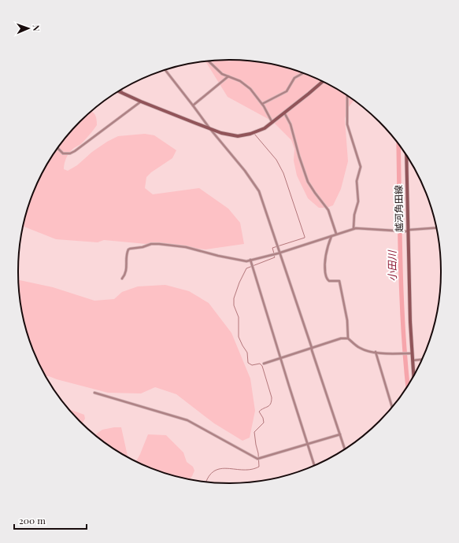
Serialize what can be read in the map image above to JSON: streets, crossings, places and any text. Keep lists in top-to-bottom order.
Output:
{
  "streets": {
    "street": ["越河角田線"]
  },
  "water": ["小田川"],
  "scale_bar": "200 m",
  "north": "right"
}
